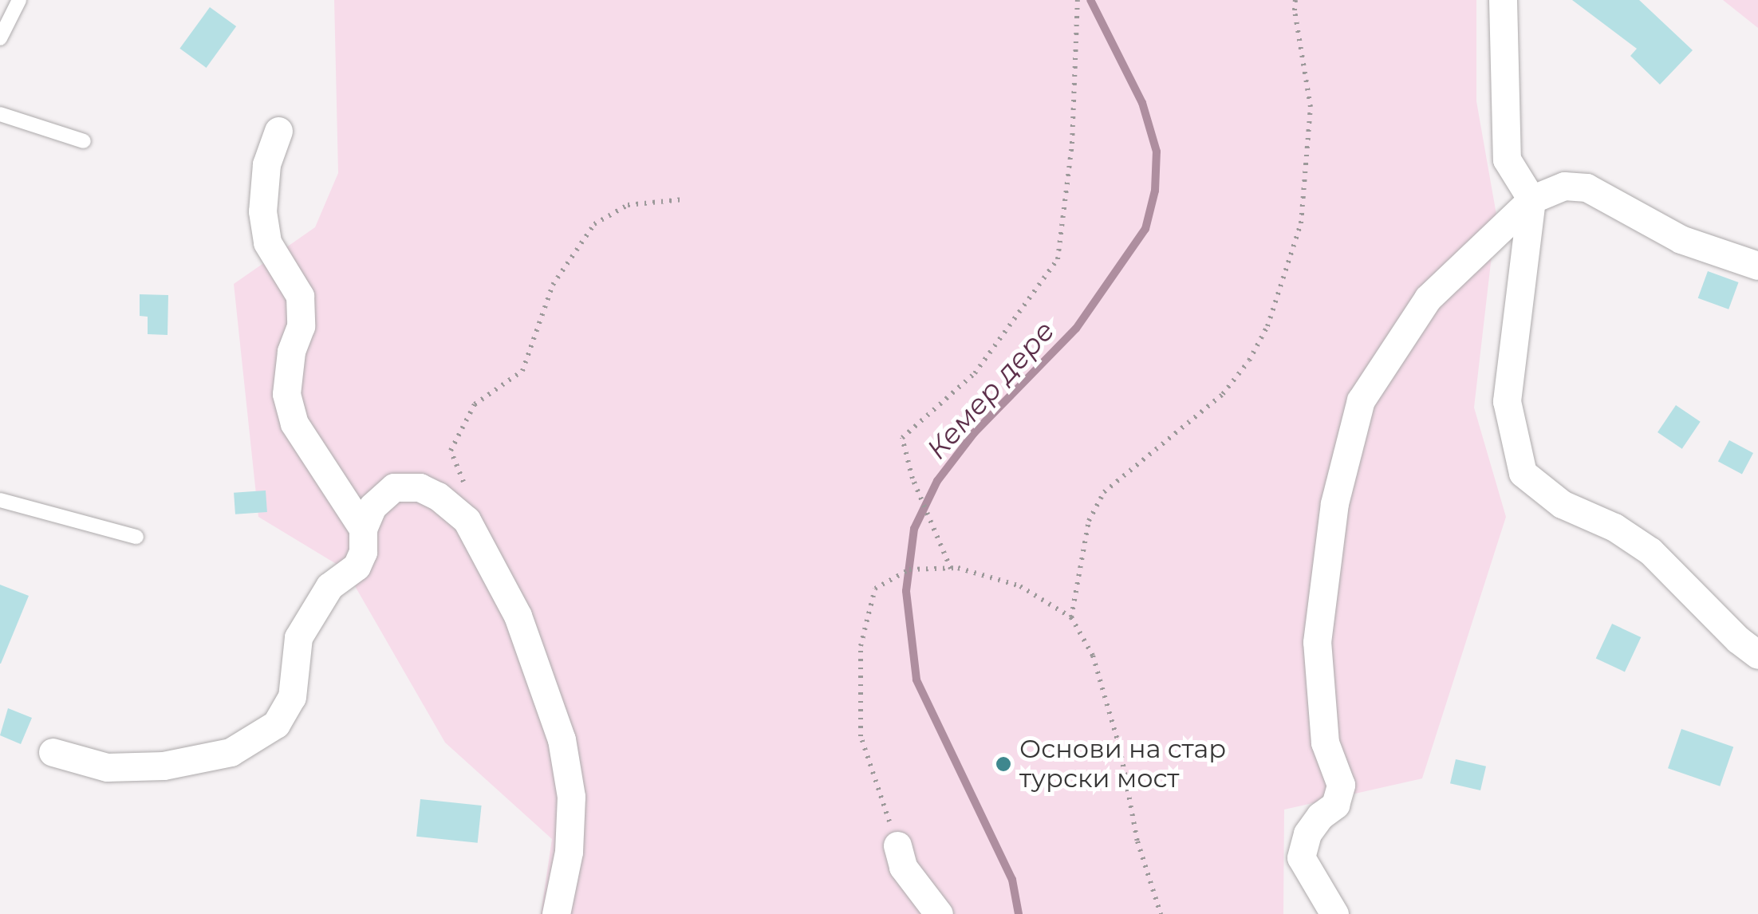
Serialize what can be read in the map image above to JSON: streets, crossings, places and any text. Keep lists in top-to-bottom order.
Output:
{
  "water": ["Кемер дере"],
  "places": ["Основи на стар турски мост"]
}
